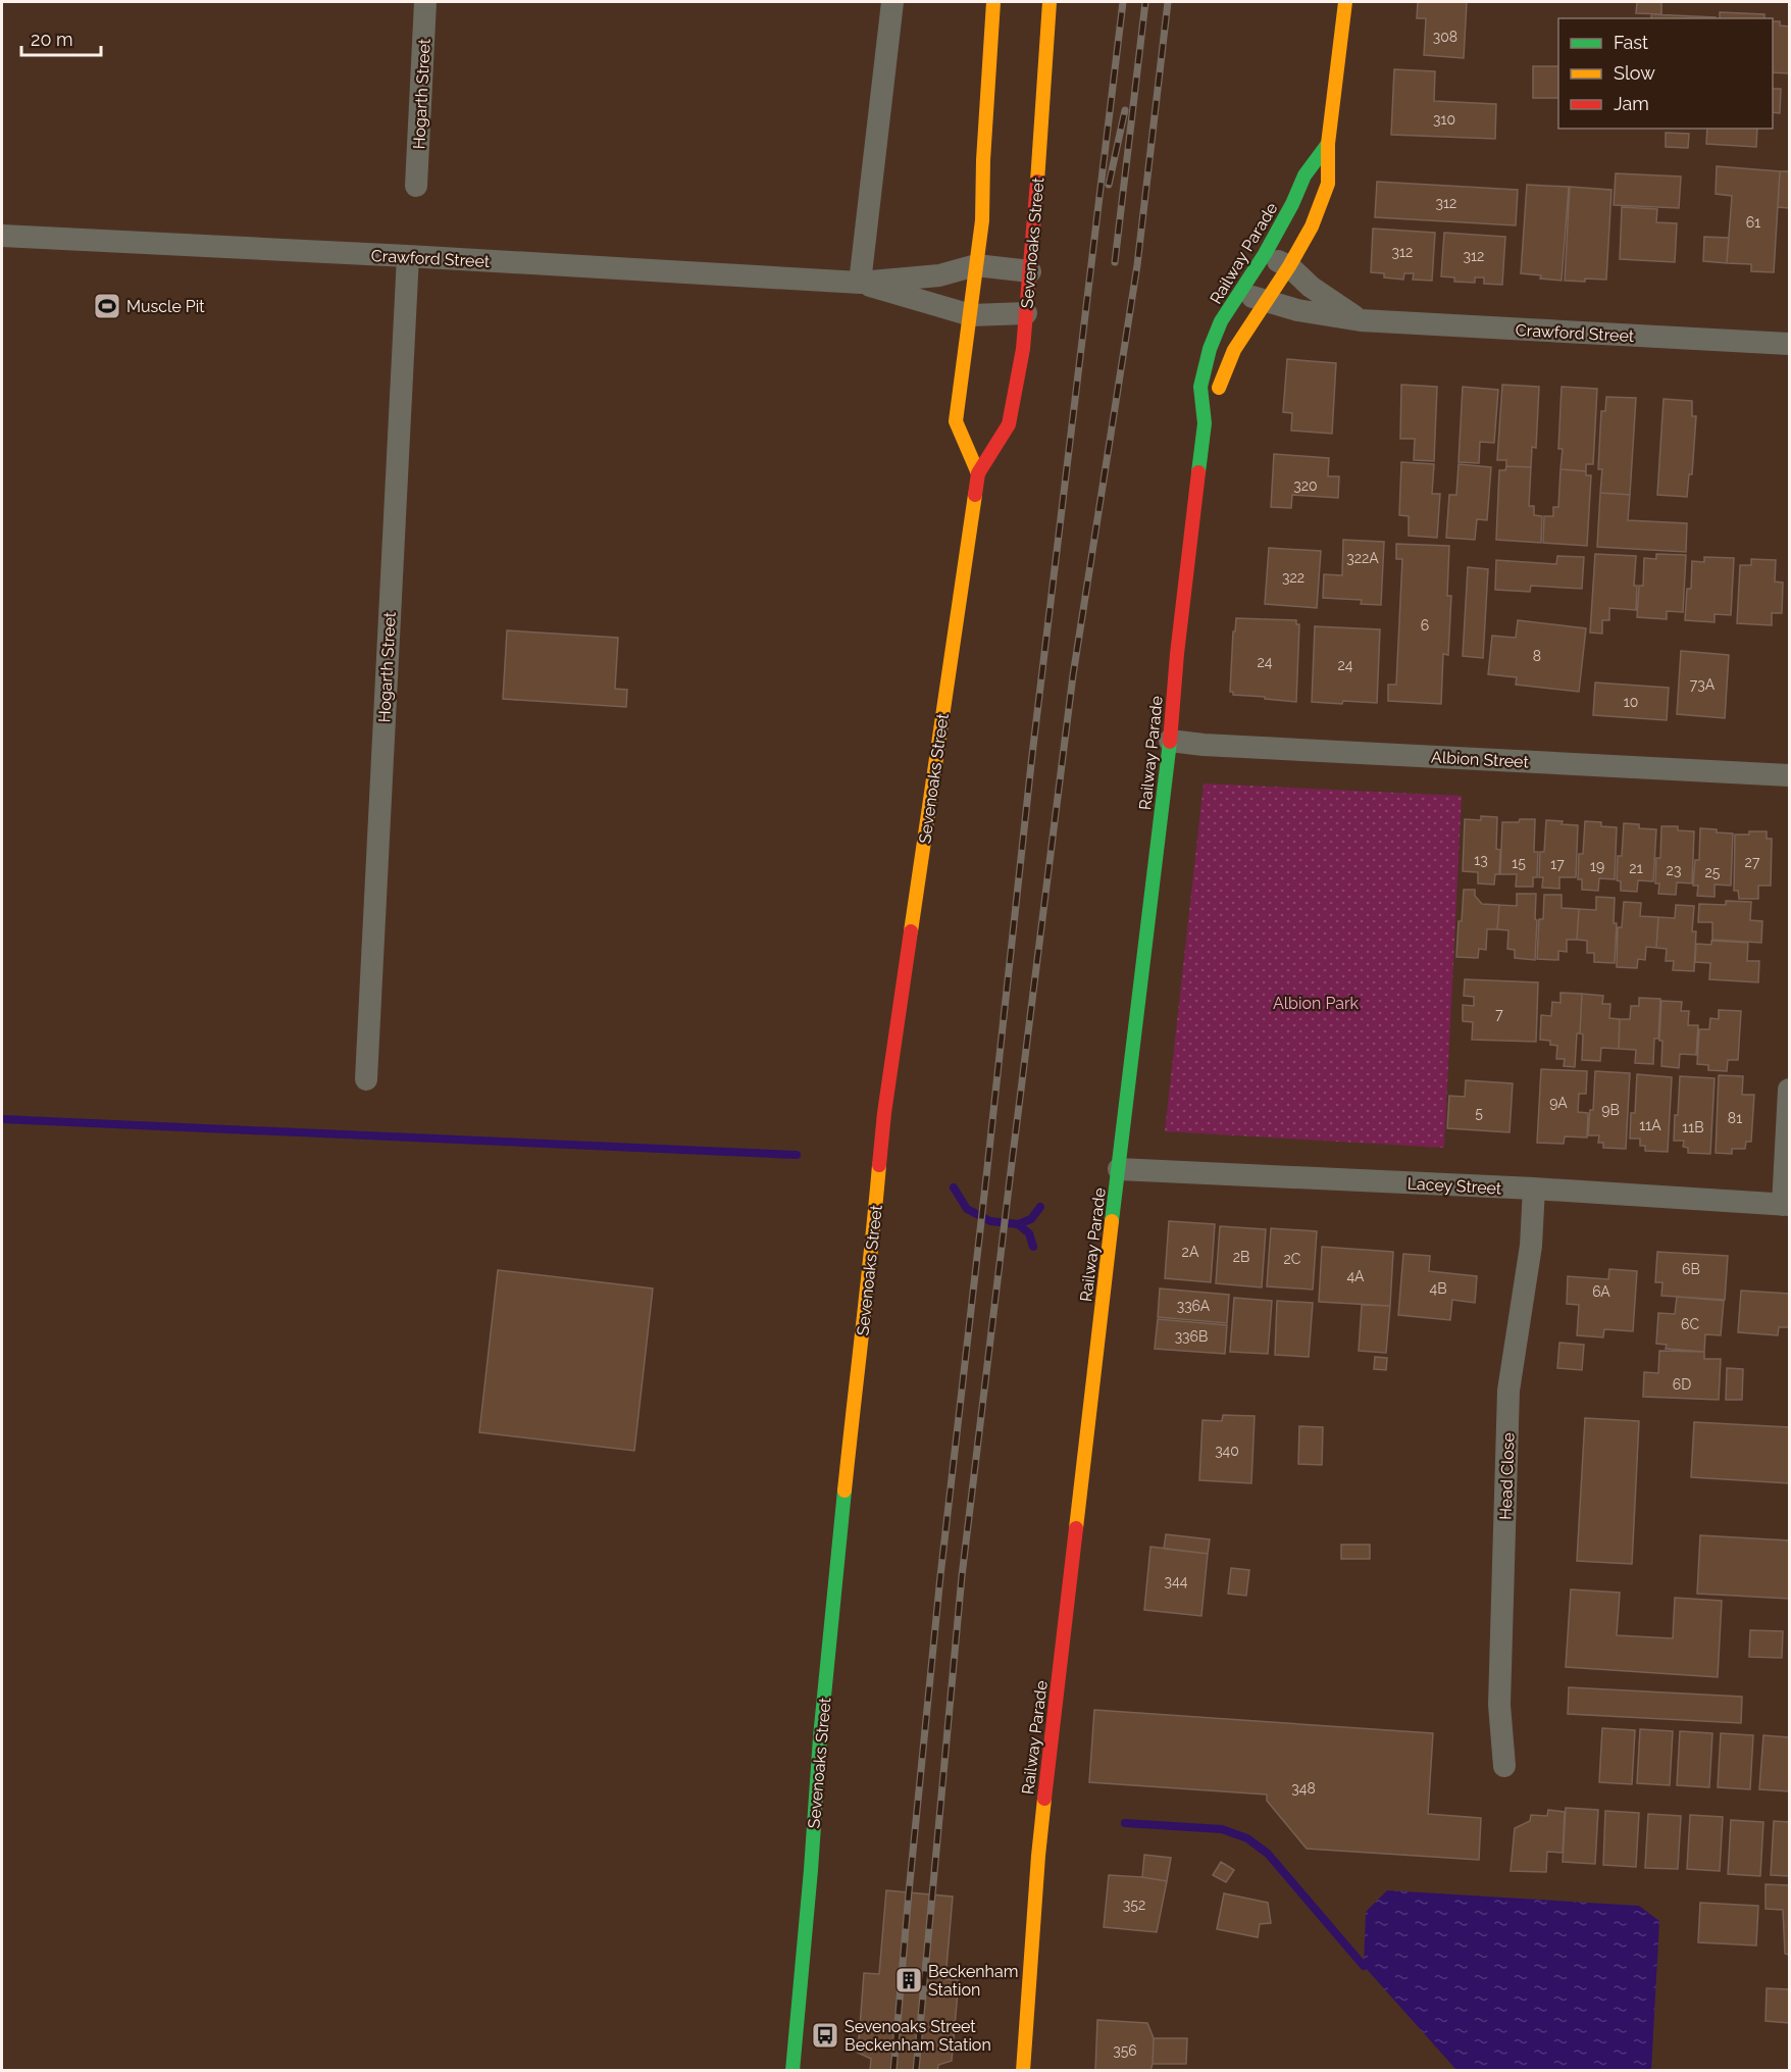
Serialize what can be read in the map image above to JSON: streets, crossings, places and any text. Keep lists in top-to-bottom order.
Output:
{
  "streets": {
    "main road": ["Sevenoaks Street", "Railway Parade"],
    "street": [
      "Hogarth Street",
      "Crawford Street",
      "Albion Street",
      "Lacey Street",
      "Head Close"
    ]
  },
  "crossings": [
    ["Hogarth Street", "Crawford Street"],
    ["Sevenoaks Street", "Crawford Street"],
    ["Railway Parade", "Crawford Street"],
    ["Railway Parade", "Albion Street"],
    ["Railway Parade", "Lacey Street"],
    ["Lacey Street", "Head Close"]
  ],
  "parks": ["Albion Park"],
  "places": {
    "sports": ["Muscle Pit"],
    "building": ["Beckenham Station"],
    "bus stop": ["Sevenoaks Street Beckenham Station"]
  },
  "house_numbers": [
    "308",
    "310",
    "312",
    "61",
    "312",
    "312",
    "320",
    "322A",
    "322",
    "6",
    "8",
    "24",
    "24",
    "73A",
    "10",
    "13",
    "27",
    "15",
    "17",
    "19",
    "21",
    "23",
    "25",
    "7",
    "9A",
    "9B",
    "5",
    "81",
    "11A",
    "11B",
    "2A",
    "2B",
    "2C",
    "6B",
    "4A",
    "4B",
    "6A",
    "336A",
    "6C",
    "336B",
    "6D",
    "340",
    "344",
    "348",
    "352",
    "356"
  ],
  "legend": ["Fast", "Slow", "Jam"],
  "scale_bar": "20 m"
}
